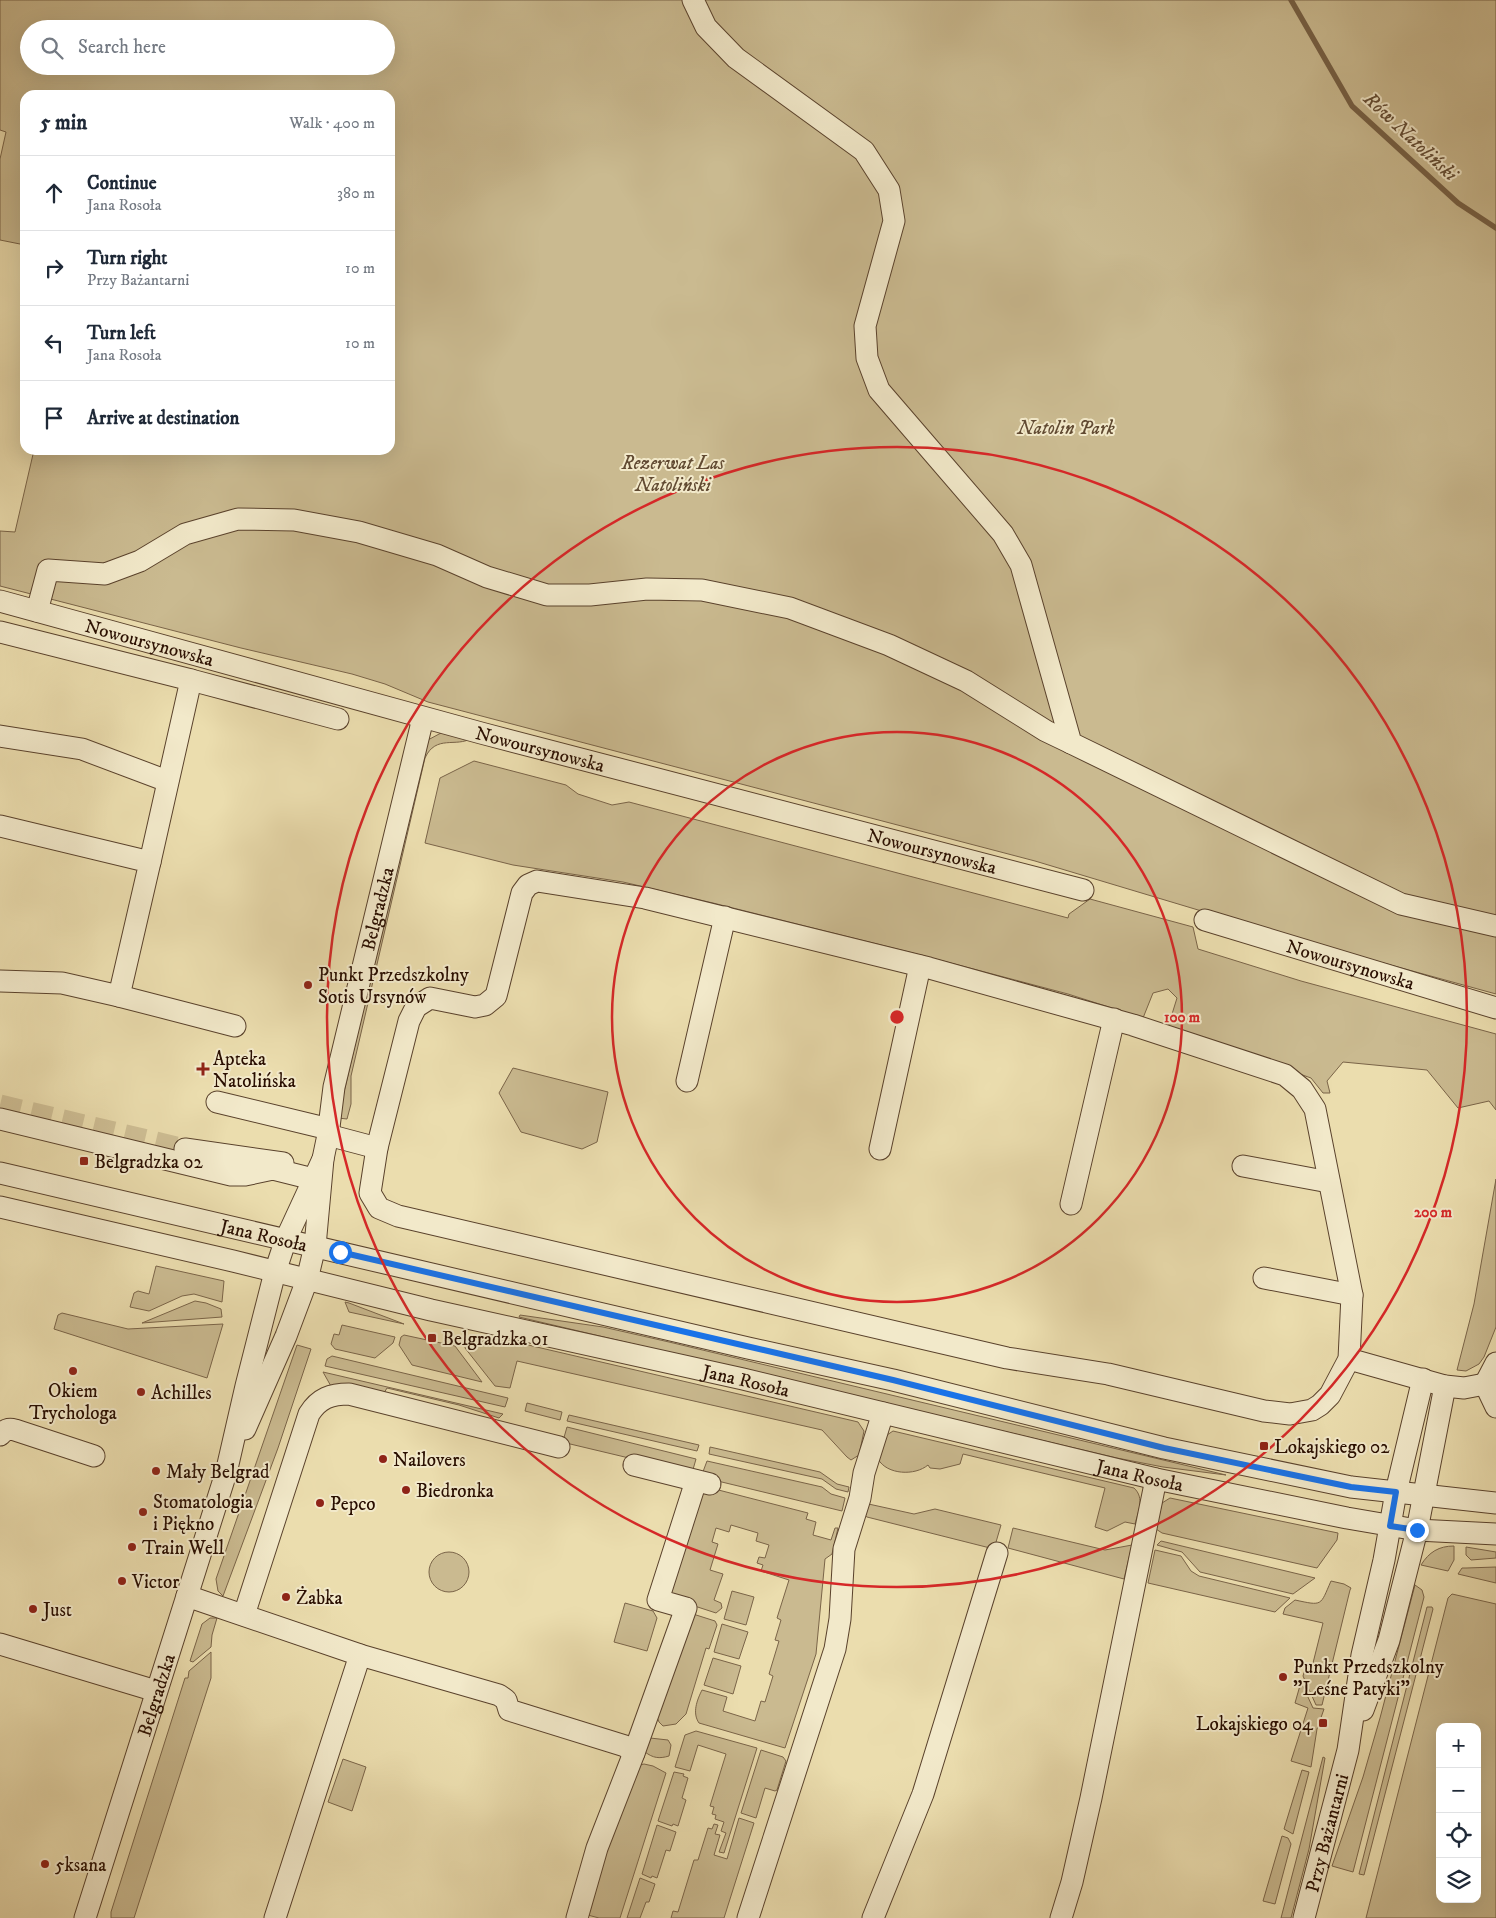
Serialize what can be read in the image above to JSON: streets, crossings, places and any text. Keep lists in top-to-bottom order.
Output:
{
  "streets": {
    "street": [
      "Nowoursynowska",
      "Belgradzka",
      "Jana Rosoła",
      "Przy Bażantarni"
    ]
  },
  "crossings": [
    ["Nowoursynowska", "Belgradzka"],
    ["Belgradzka", "Jana Rosoła"],
    ["Jana Rosoła", "Przy Bażantarni"]
  ],
  "water": ["Rów Natoliński"],
  "parks": ["Natolin Park", "Rezerwat Las Natoliński"],
  "places": {
    "other": [
      "Punkt Przedszkolny Sotis Ursynów",
      "Okiem Trychologa",
      "Achilles",
      "Nailovers",
      "Mały Belgrad",
      "Biedronka",
      "Pepco",
      "Stomatologia i Piękno",
      "Train Well",
      "Victor",
      "Żabka",
      "Just",
      "Punkt Przedszkolny \"Leśne Patyki\"",
      "5ksana"
    ],
    "health": ["Apteka Natolińska"],
    "transit": [
      "Belgradzka 02",
      "Belgradzka 01",
      "Lokajskiego 02",
      "Lokajskiego 04"
    ]
  },
  "page": {
    "search": "Search here",
    "heading": ["5 min", "Walk · 400 m"],
    "list": [
      ["Continue", "Jana Rosoła", "380 m"],
      ["Turn right", "Przy Bażantarni", "10 m"],
      ["Turn left", "Jana Rosoła", "10 m"],
      "Arrive at destination"
    ],
    "map_buttons": ["+", "−"]
  },
  "rings": ["100 m", "200 m"]
}
